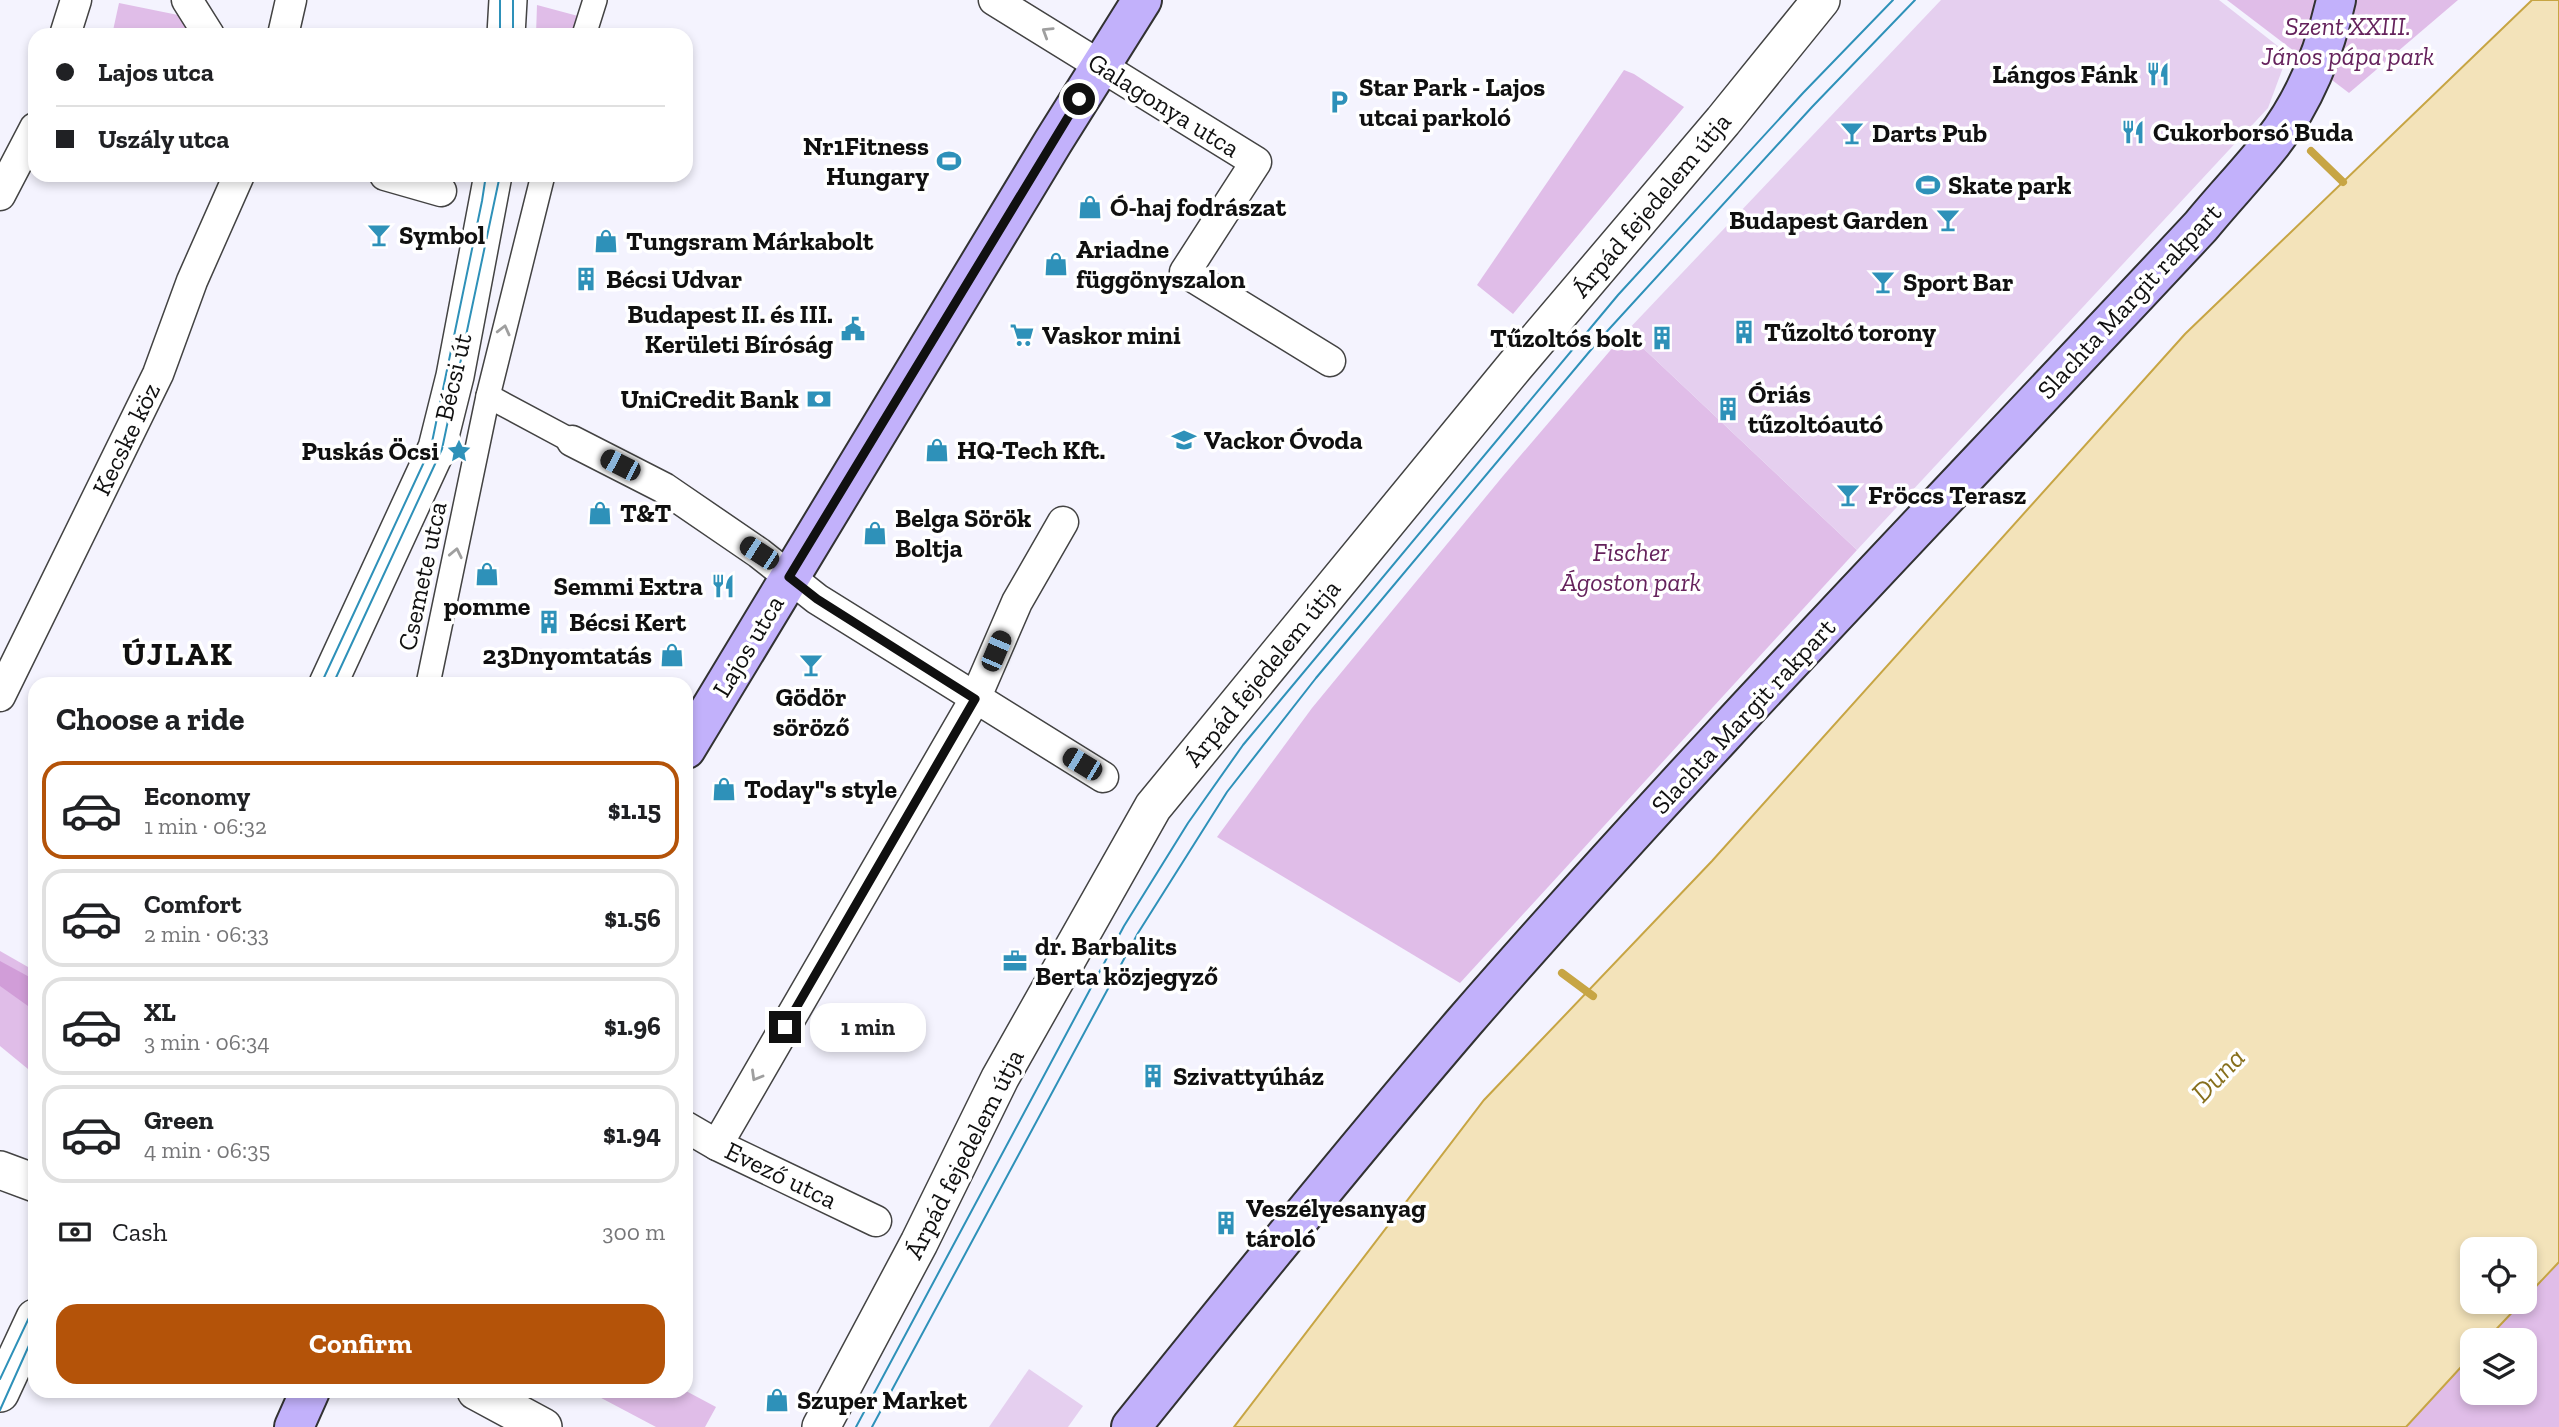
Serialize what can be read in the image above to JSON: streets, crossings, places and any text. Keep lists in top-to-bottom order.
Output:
{
  "streets": {
    "main road": ["Slachta Margit rakpart", "Lajos utca"],
    "street": [
      "Galagonya utca",
      "Árpád fejedelem útja",
      "Bécsi út",
      "Kecske köz",
      "Csemete utca",
      "Evező utca"
    ]
  },
  "crossings": [
    ["Galagonya utca", "Lajos utca"]
  ],
  "one_way": ["Csemete utca"],
  "districts": ["ÚJLAK"],
  "water": ["Duna"],
  "parks": ["Szent XXIII. János pápa park", "Fischer Ágoston park"],
  "places": {
    "restaurant": ["Lángos Fánk", "Cukorborsó Buda", "Semmi Extra"],
    "parking": ["Star Park - Lajos utcai parkoló"],
    "bar": [
      "Darts Pub",
      "Budapest Garden",
      "Symbol",
      "Sport Bar",
      "Fröccs Terasz",
      "Gödör söröző"
    ],
    "sports": ["Nr1Fitness Hungary", "Skate park"],
    "shop": [
      "Ó-haj fodrászat",
      "Tungsram Márkabolt",
      "Ariadne függönyszalon",
      "HQ-Tech Kft.",
      "T&T",
      "Belga Sörök Boltja",
      "pomme",
      "23Dnyomtatás",
      "Today\"s style",
      "Szuper Market"
    ],
    "building": [
      "Bécsi Udvar",
      "Tűzoltó torony",
      "Tűzoltós bolt",
      "Óriás tűzoltóautó",
      "Bécsi Kert",
      "Szivattyúház",
      "Veszélyesanyag tároló"
    ],
    "public building": ["Budapest II. és III. Kerületi Bíróság"],
    "supermarket": ["Vaskor mini"],
    "bank": ["UniCredit Bank"],
    "school or university": ["Vackor Óvoda"],
    "place": ["Puskás Öcsi"],
    "office": ["dr. Barbalits Berta közjegyző"]
  },
  "page": {
    "banner": ["Lajos utca", "Uszály utca"],
    "heading": "Choose a ride",
    "list": [
      {
        "name": "Economy",
        "note": "1 min · 06:32",
        "value": "$1.15"
      },
      {
        "name": "Comfort",
        "note": "2 min · 06:33",
        "value": "$1.56"
      },
      {
        "name": "XL",
        "note": "3 min · 06:34",
        "value": "$1.96"
      },
      {
        "name": "Green",
        "note": "4 min · 06:35",
        "value": "$1.94"
      }
    ],
    "bubble": "1 min",
    "pay": ["Cash", "300 m"],
    "buttons": "Confirm"
  }
}
